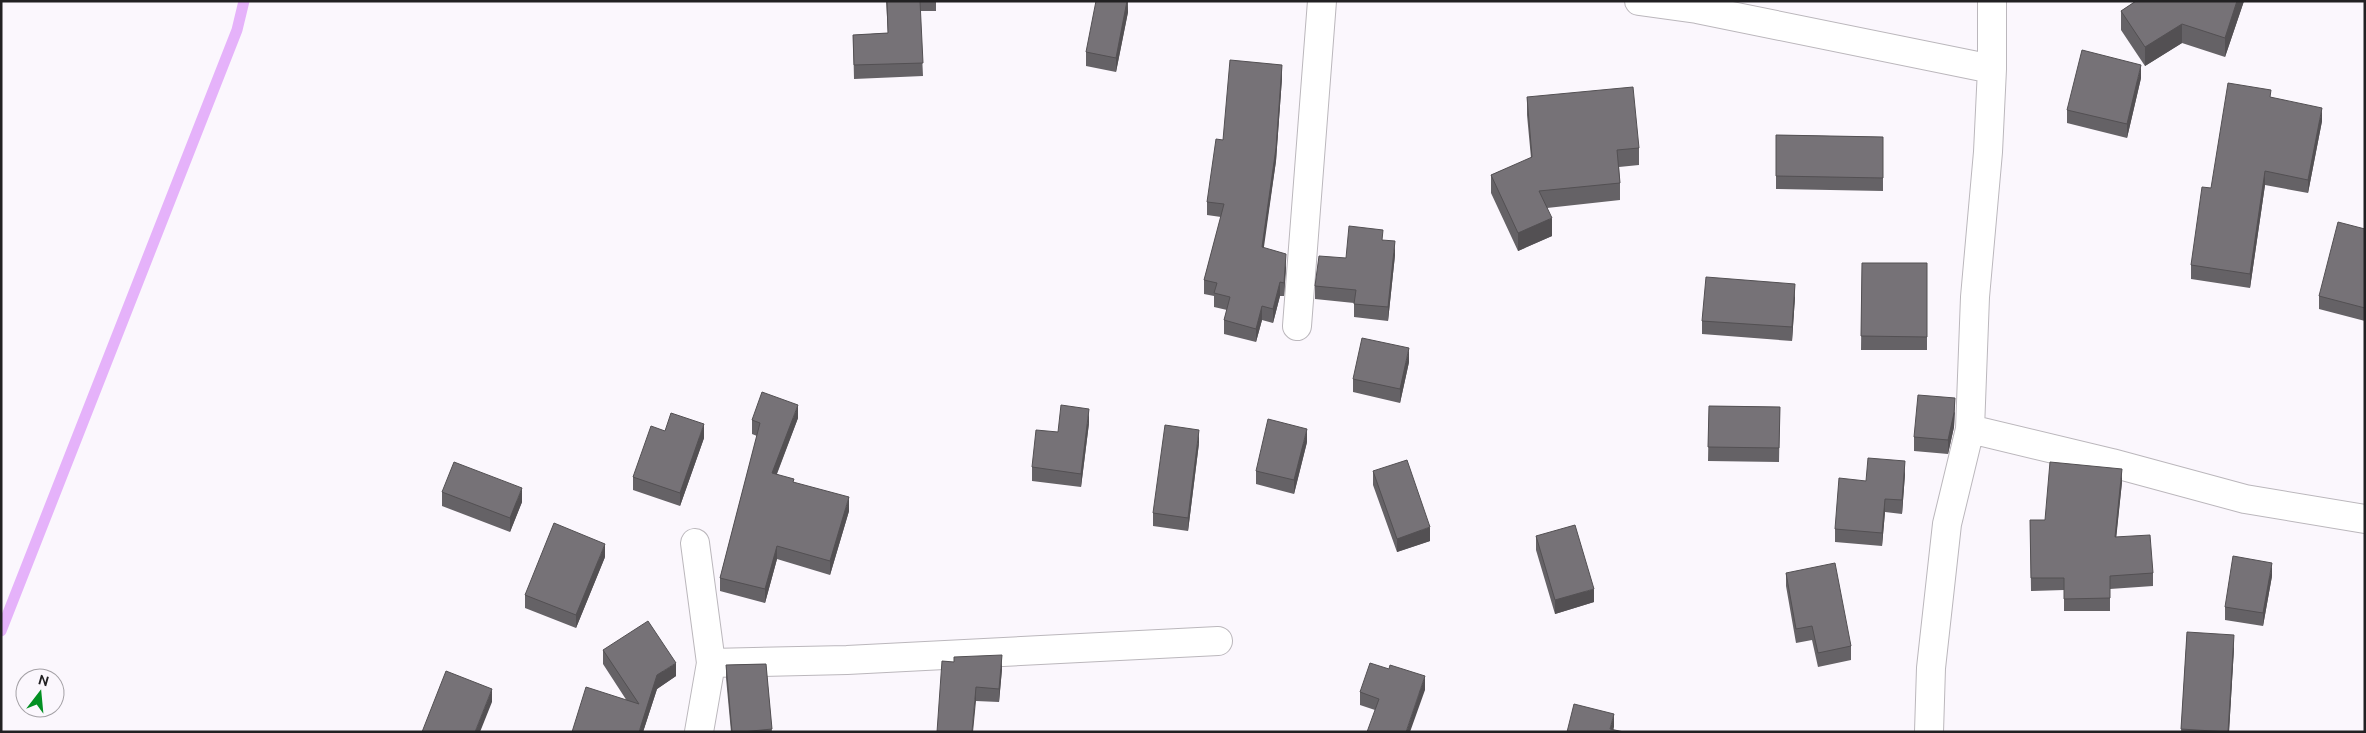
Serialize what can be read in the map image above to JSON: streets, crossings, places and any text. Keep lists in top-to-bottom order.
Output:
{
  "north": "top"
}
